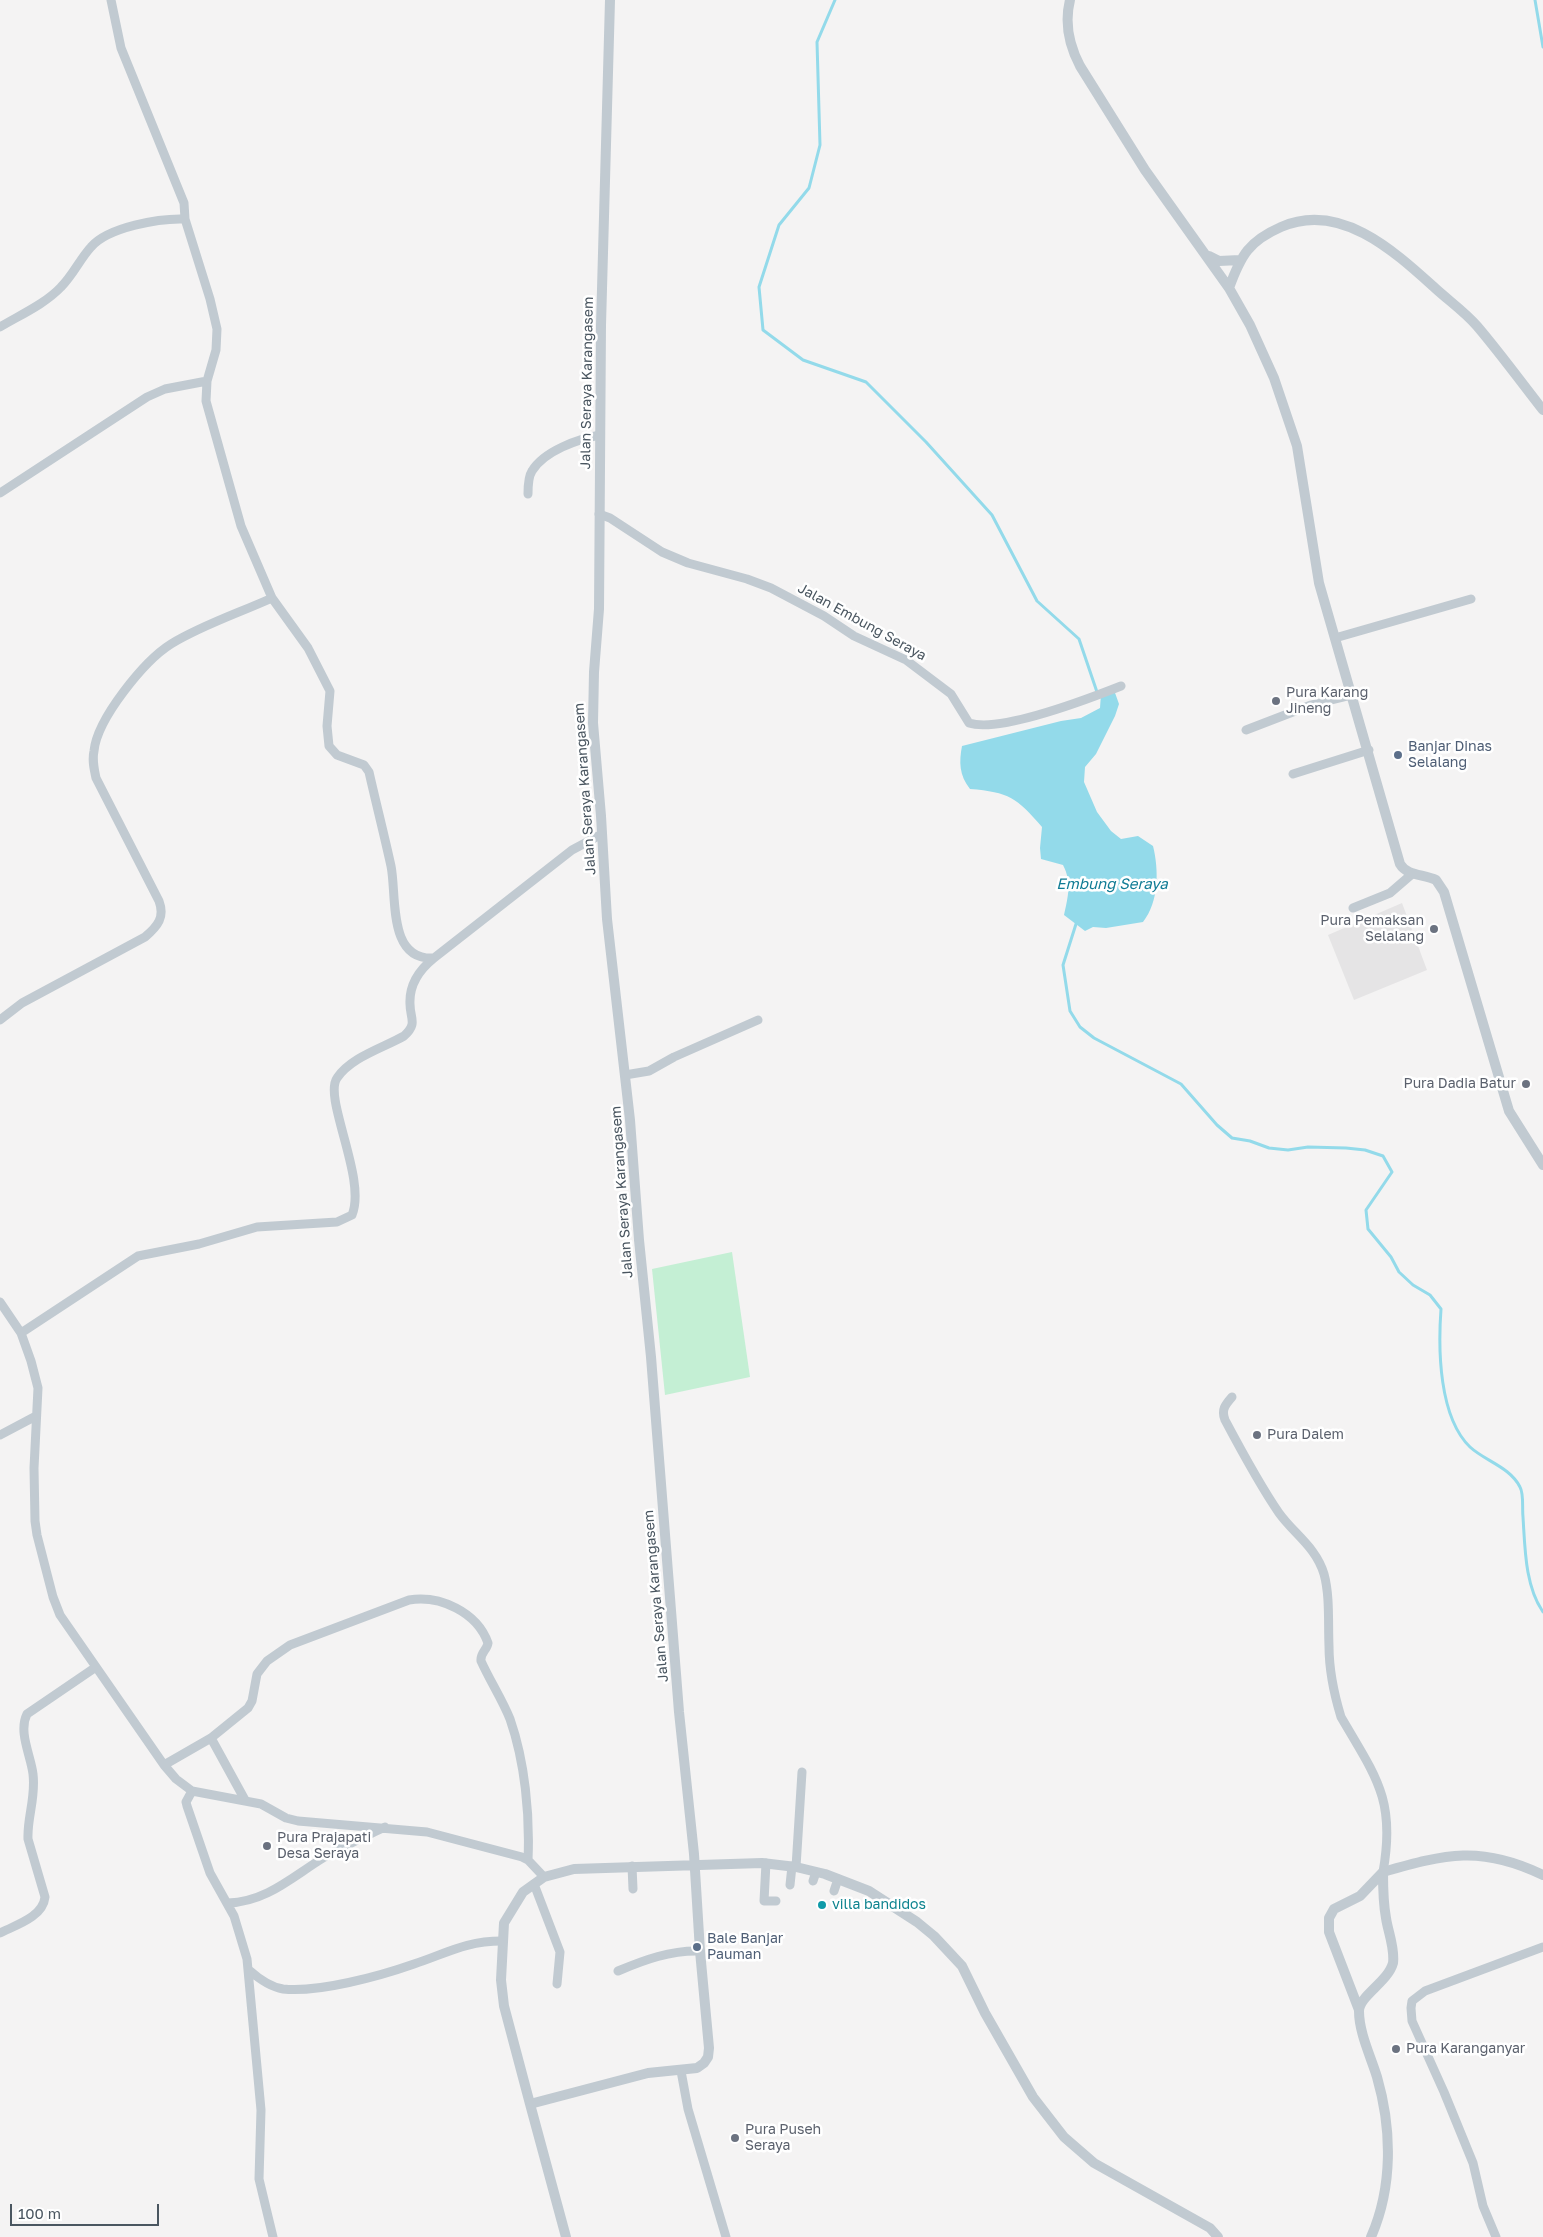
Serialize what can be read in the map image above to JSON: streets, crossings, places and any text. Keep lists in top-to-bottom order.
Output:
{
  "streets": {
    "street": ["Jalan Seraya Karangasem", "Jalan Embung Seraya"]
  },
  "crossings": [
    ["Jalan Seraya Karangasem", "Jalan Embung Seraya"]
  ],
  "water": ["Embung Seraya"],
  "places": [
    "Pura Karang Jineng",
    "Banjar Dinas Selalang",
    "Pura Pemaksan Selalang",
    "Pura Dadia Batur",
    "Pura Dalem",
    "Pura Prajapati Desa Seraya",
    "villa bandidos",
    "Bale Banjar Pauman",
    "Pura Karanganyar",
    "Pura Puseh Seraya"
  ],
  "scale_bar": "100 m"
}
